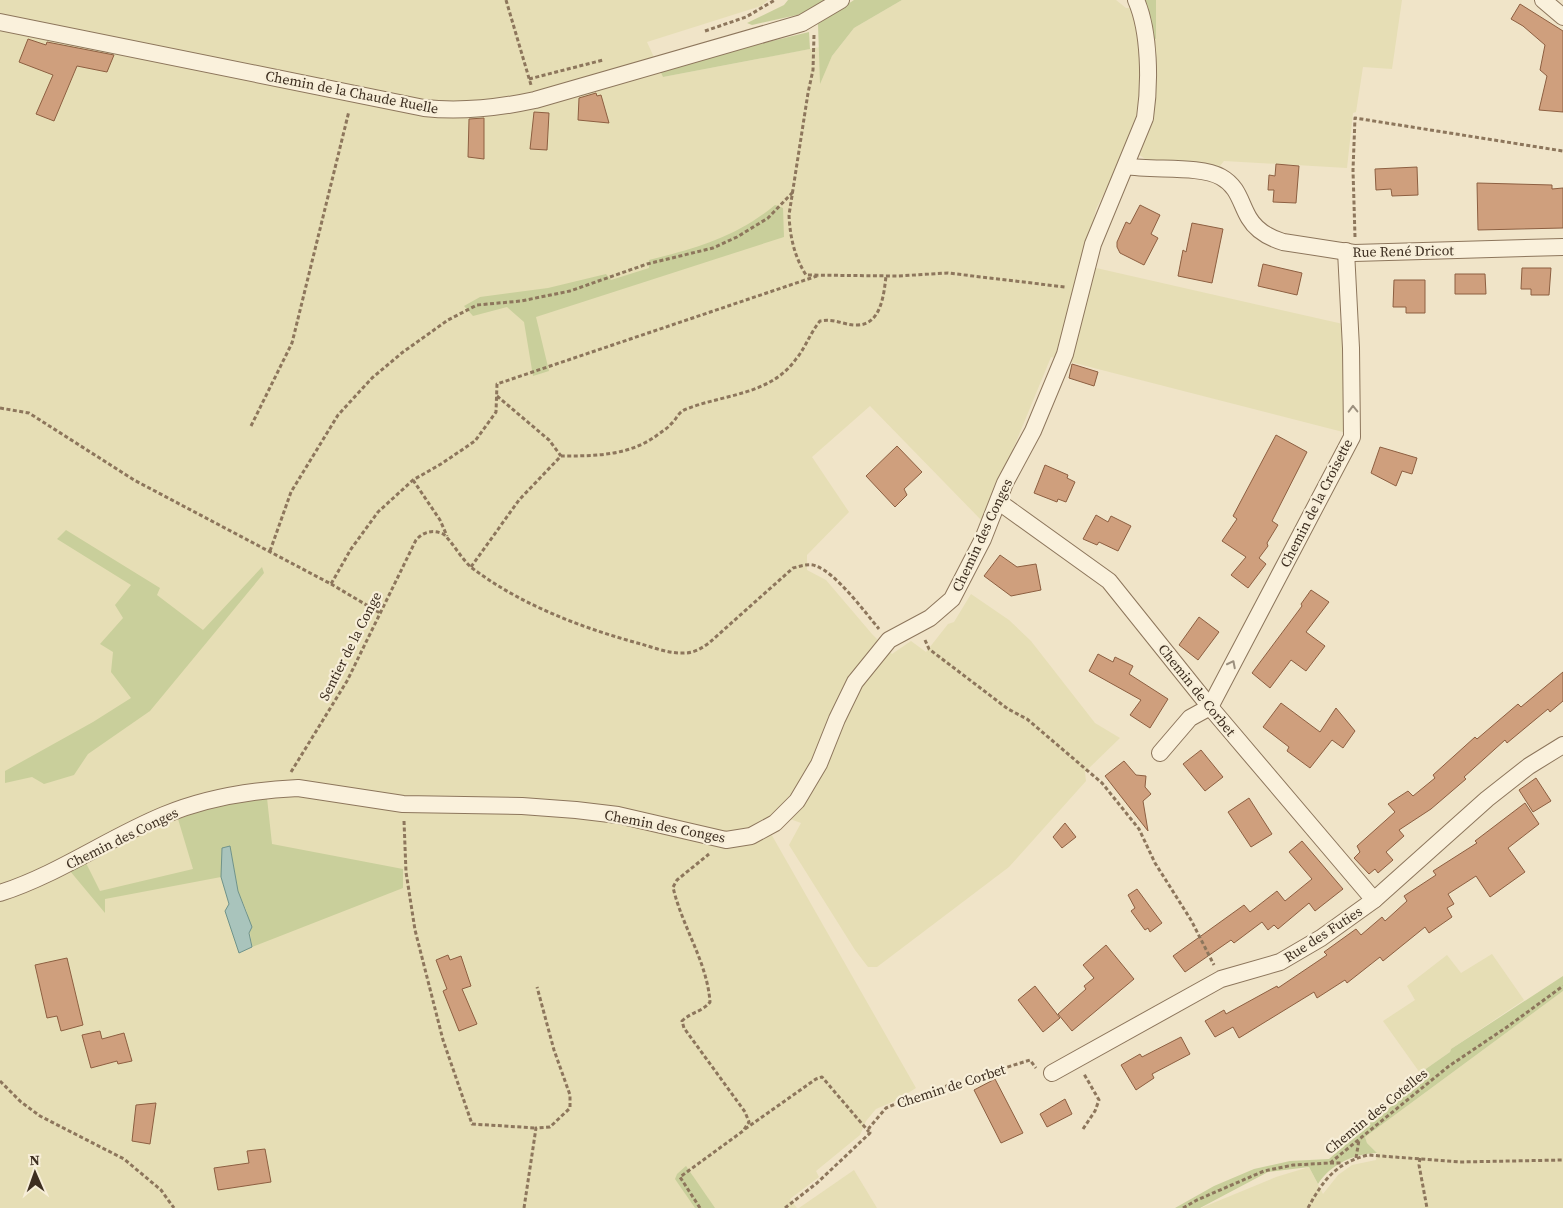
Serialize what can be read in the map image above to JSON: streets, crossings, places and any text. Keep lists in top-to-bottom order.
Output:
{
  "streets": {
    "street": [
      "Chemin de la Chaude Ruelle",
      "Rue René Dricot",
      "Chemin de la Croisette",
      "Chemin des Conges",
      "Chemin de Corbet",
      "Rue des Futies"
    ],
    "path": ["Sentier de la Conge", "Chemin des Cotelles"]
  },
  "crossings": [
    ["Rue René Dricot", "Chemin de la Croisette"],
    ["Rue René Dricot", "Chemin des Conges"],
    ["Chemin de la Croisette", "Chemin de Corbet"],
    ["Chemin des Conges", "Sentier de la Conge"],
    ["Chemin des Conges", "Chemin de Corbet"],
    ["Chemin de Corbet", "Rue des Futies"]
  ],
  "one_way": ["Chemin de la Croisette"],
  "north": "top"
}
